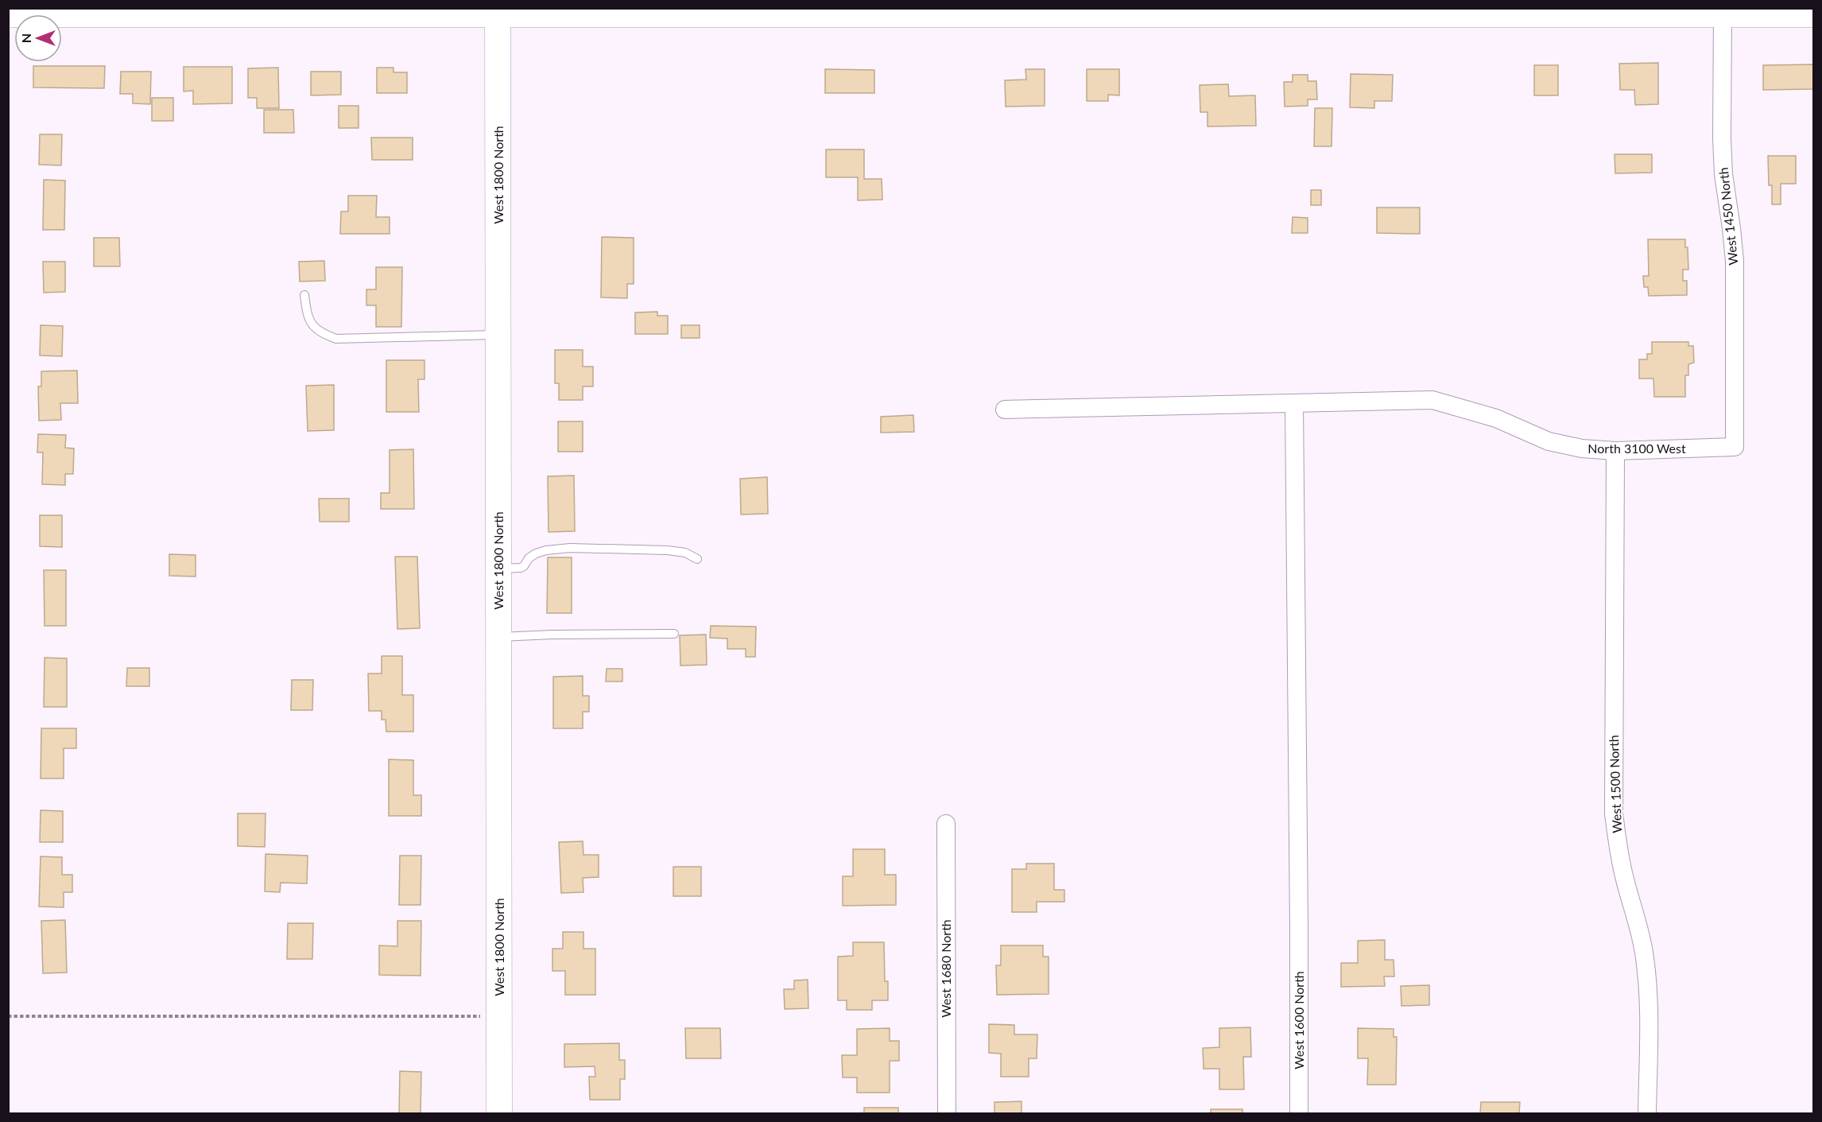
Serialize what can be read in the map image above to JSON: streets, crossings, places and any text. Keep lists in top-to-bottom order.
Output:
{
  "streets": {
    "main road": ["West 1800 North"],
    "street": [
      "West 1450 North",
      "North 3100 West",
      "West 1500 North",
      "West 1680 North",
      "West 1600 North"
    ]
  },
  "crossings": [
    ["West 1450 North", "North 3100 West"],
    ["North 3100 West", "West 1500 North"],
    ["North 3100 West", "West 1600 North"]
  ],
  "north": "left"
}
